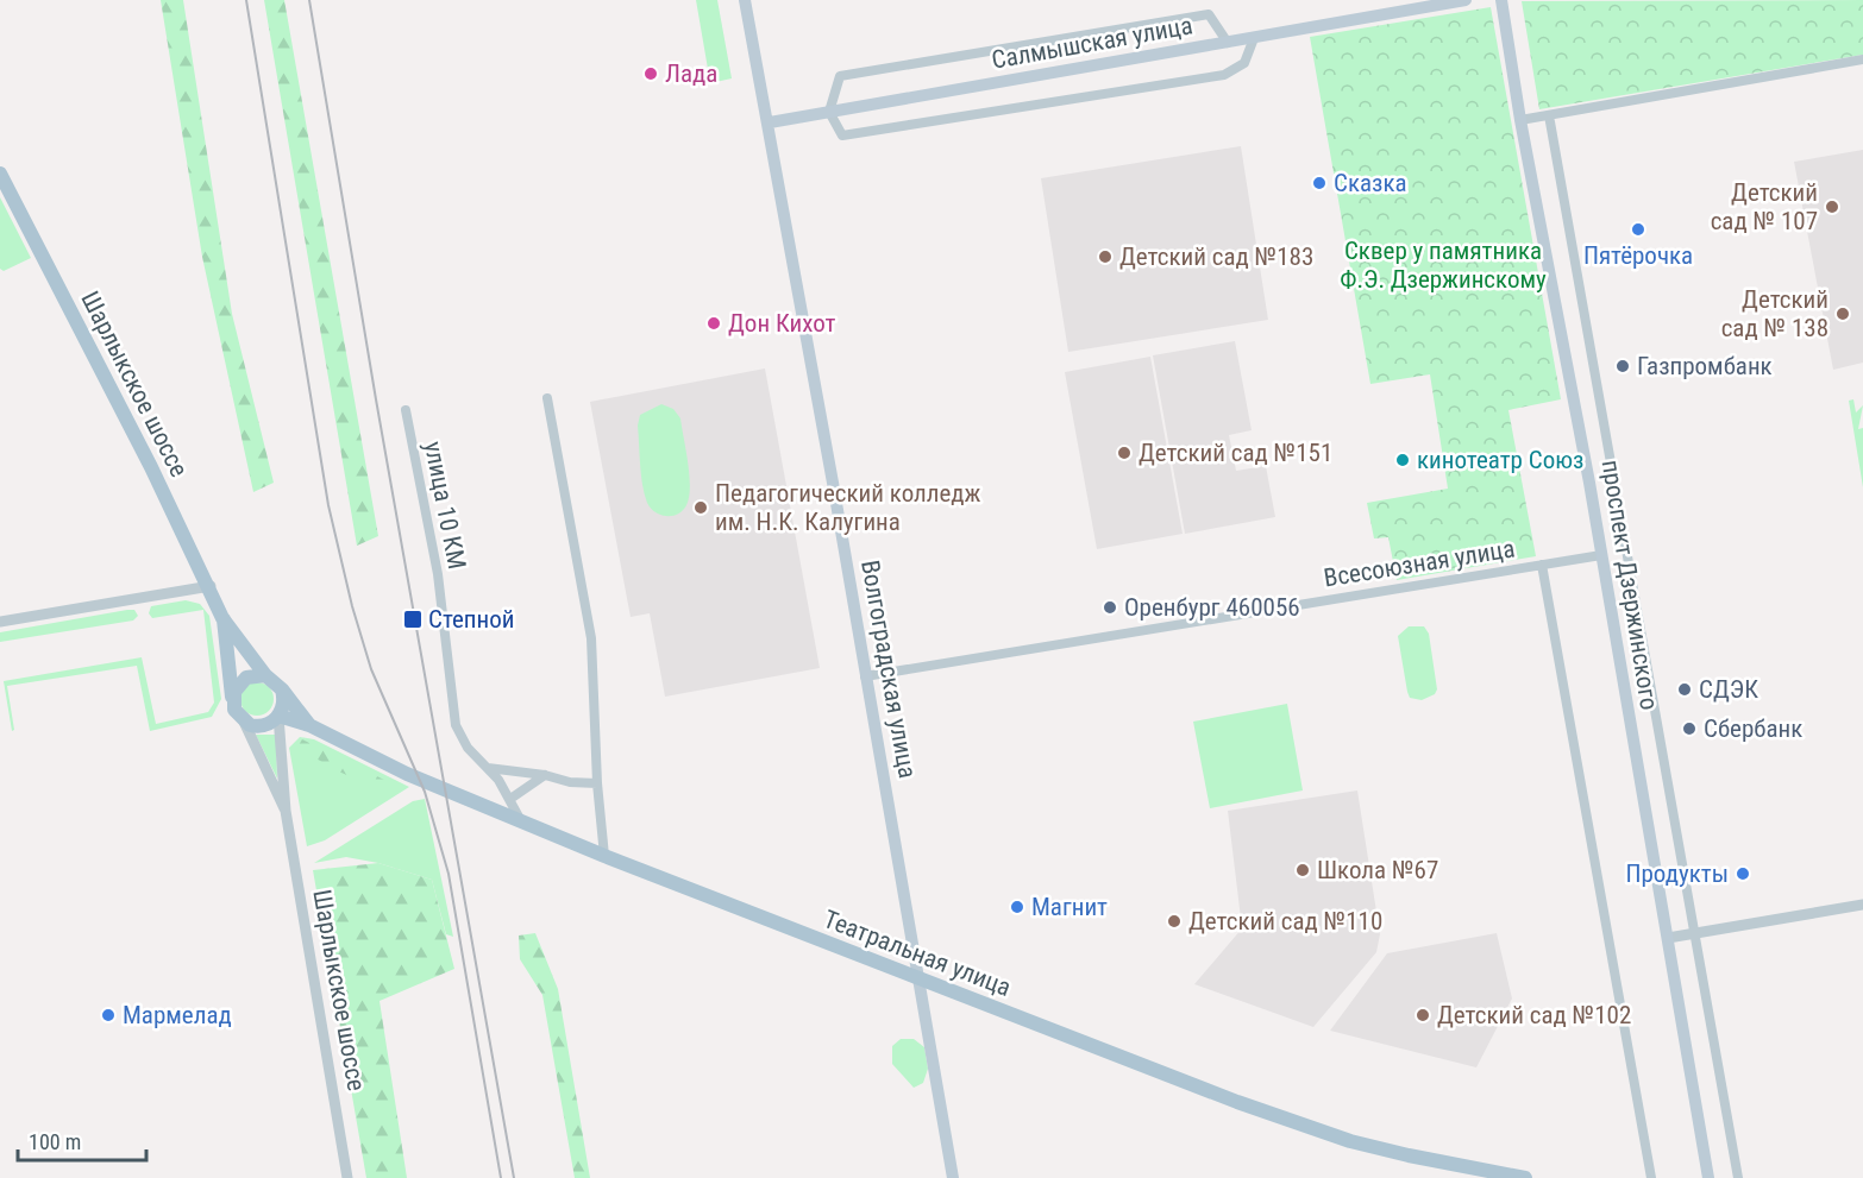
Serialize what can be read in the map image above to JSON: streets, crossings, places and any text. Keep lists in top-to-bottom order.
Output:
{
  "streets": {
    "main road": [
      "Салмышская улица",
      "Шарлыкское шоссе",
      "проспект Дзержинского",
      "Волгоградская улица",
      "Театральная улица"
    ],
    "street": ["улица 10 КМ", "Всесоюзная улица"]
  },
  "crossings": [
    ["Салмышская улица", "Волгоградская улица"],
    ["Шарлыкское шоссе", "Театральная улица"],
    ["улица 10 КМ", "Театральная улица"],
    ["Всесоюзная улица", "проспект Дзержинского"],
    ["Всесоюзная улица", "Волгоградская улица"],
    ["Волгоградская улица", "Театральная улица"]
  ],
  "parks": ["Сквер у памятника Ф.Э. Дзержинскому"],
  "places": {
    "other": [
      "Лада",
      "Сказка",
      "Детский сад № 107",
      "Пятёрочка",
      "Детский сад №183",
      "Детский сад № 138",
      "Дон Кихот",
      "Газпромбанк",
      "Детский сад №151",
      "кинотеатр Союз",
      "Педагогический колледж им. Н.К. Калугина",
      "Оренбург 460056",
      "СДЭК",
      "Сбербанк",
      "Школа №67",
      "Продукты",
      "Магнит",
      "Детский сад №110",
      "Мармелад",
      "Детский сад №102"
    ],
    "transit": ["Степной"]
  },
  "scale_bar": "100 m"
}
